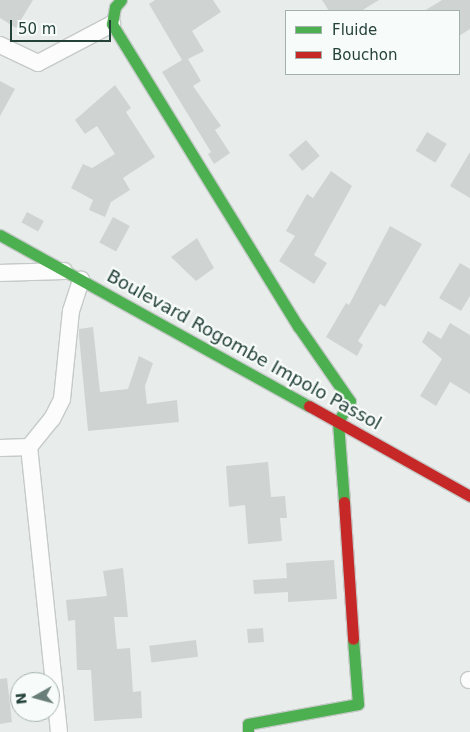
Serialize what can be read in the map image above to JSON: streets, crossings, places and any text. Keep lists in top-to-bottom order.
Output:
{
  "streets": {
    "street": ["Boulevard Rogombe Impolo Passol"]
  },
  "legend": ["Fluide", "Bouchon"],
  "scale_bar": "50 m",
  "north": "left"
}
